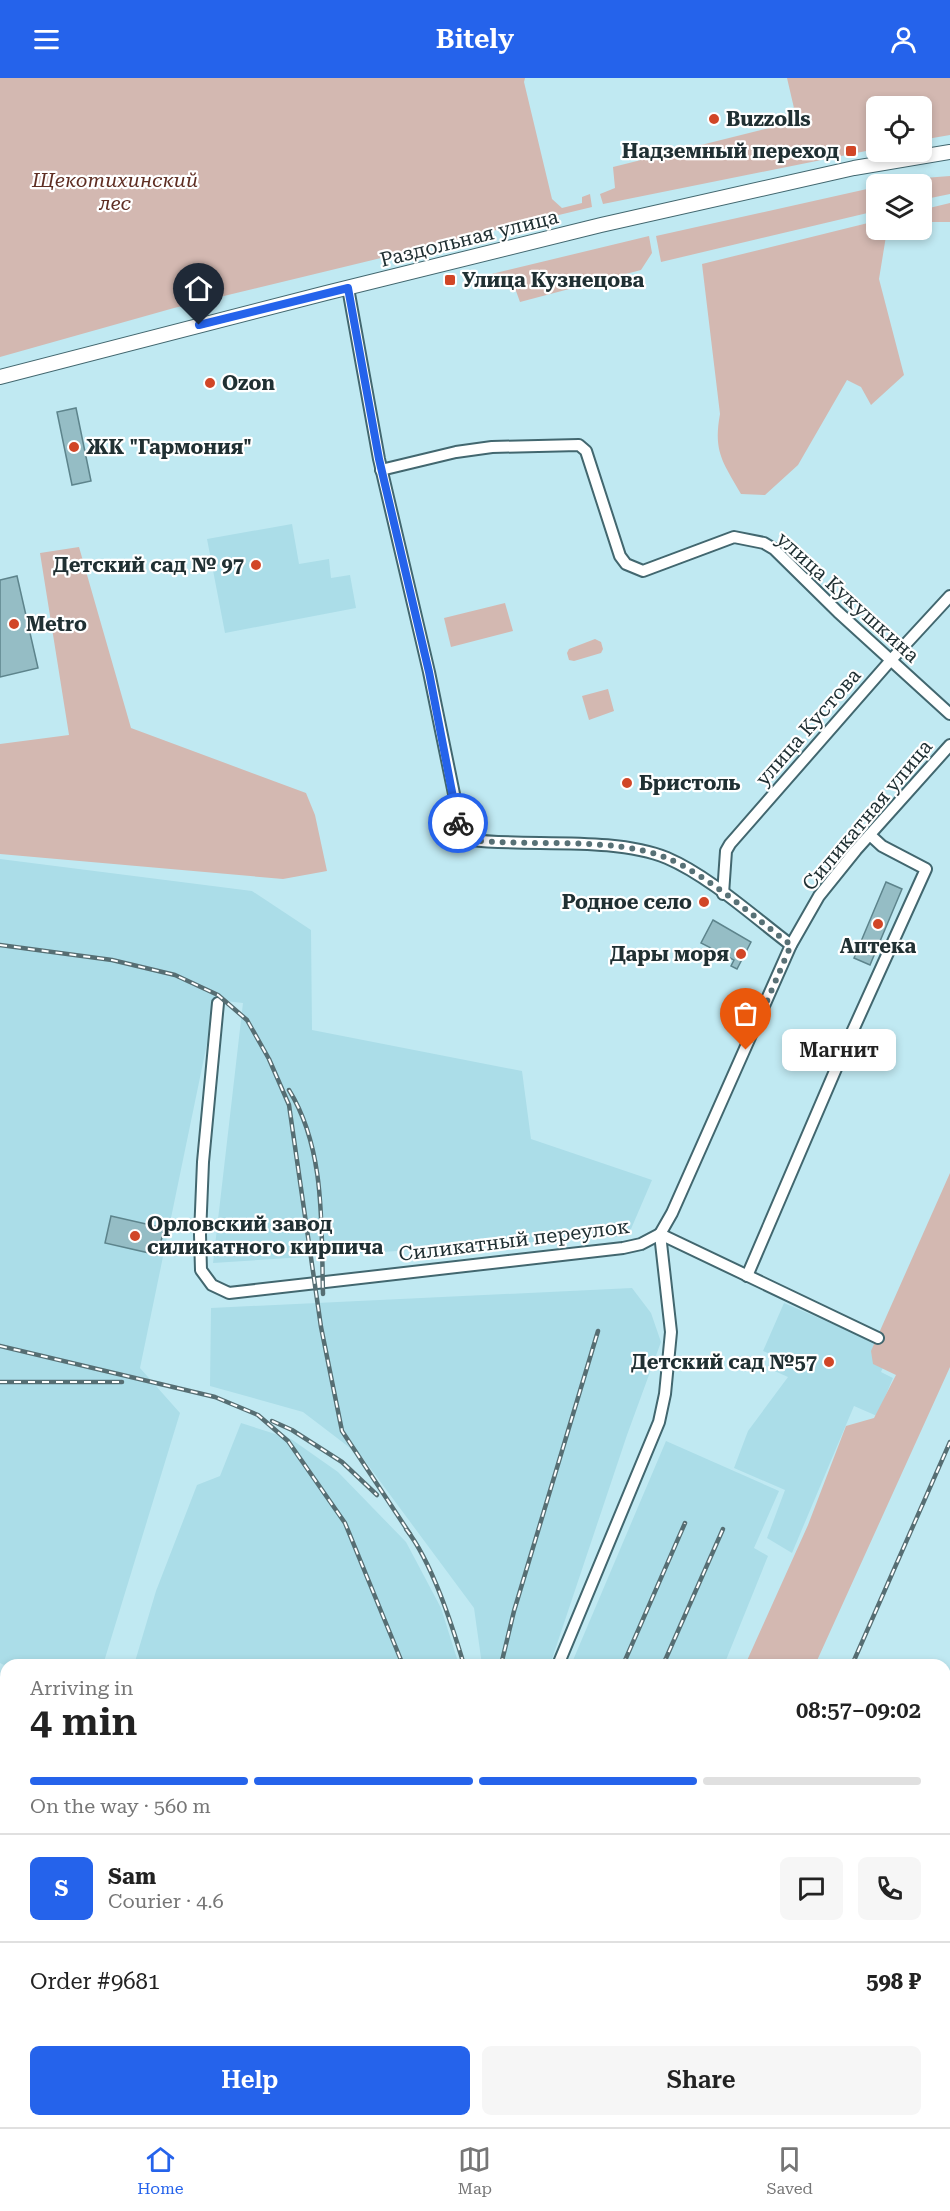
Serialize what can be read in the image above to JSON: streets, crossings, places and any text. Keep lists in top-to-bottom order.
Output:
{
  "streets": {
    "main road": ["Раздольная улица"],
    "street": [
      "улица Кукушкина",
      "улица Кустова",
      "Силикатная улица",
      "Силикатный переулок"
    ]
  },
  "crossings": [
    ["улица Кукушкина", "улица Кустова"],
    ["Силикатная улица", "Силикатный переулок"]
  ],
  "parks": ["Щекотихинский лес"],
  "places": {
    "other": [
      "Buzzolls",
      "Ozon",
      "ЖК \"Гармония\"",
      "Детский сад № 97",
      "Metro",
      "Бристоль",
      "Родное село",
      "Аптека",
      "Дары моря",
      "Магнит",
      "Орловский завод силикатного кирпича",
      "Детский сад №57"
    ],
    "transit": ["Надземный переход", "Улица Кузнецова"]
  },
  "page": {
    "header": "Bitely",
    "bubble": "Магнит",
    "heading": ["4 min", "Arriving in", "08:57–09:02"],
    "panel": [
      "Sam",
      "Courier · 4.6",
      "Order #9681",
      "598 ₽"
    ],
    "bar": "On the way · 560 m",
    "round": "S",
    "buttons": ["Help", "Share"],
    "tabs": ["Home", "Map", "Saved"]
  }
}
